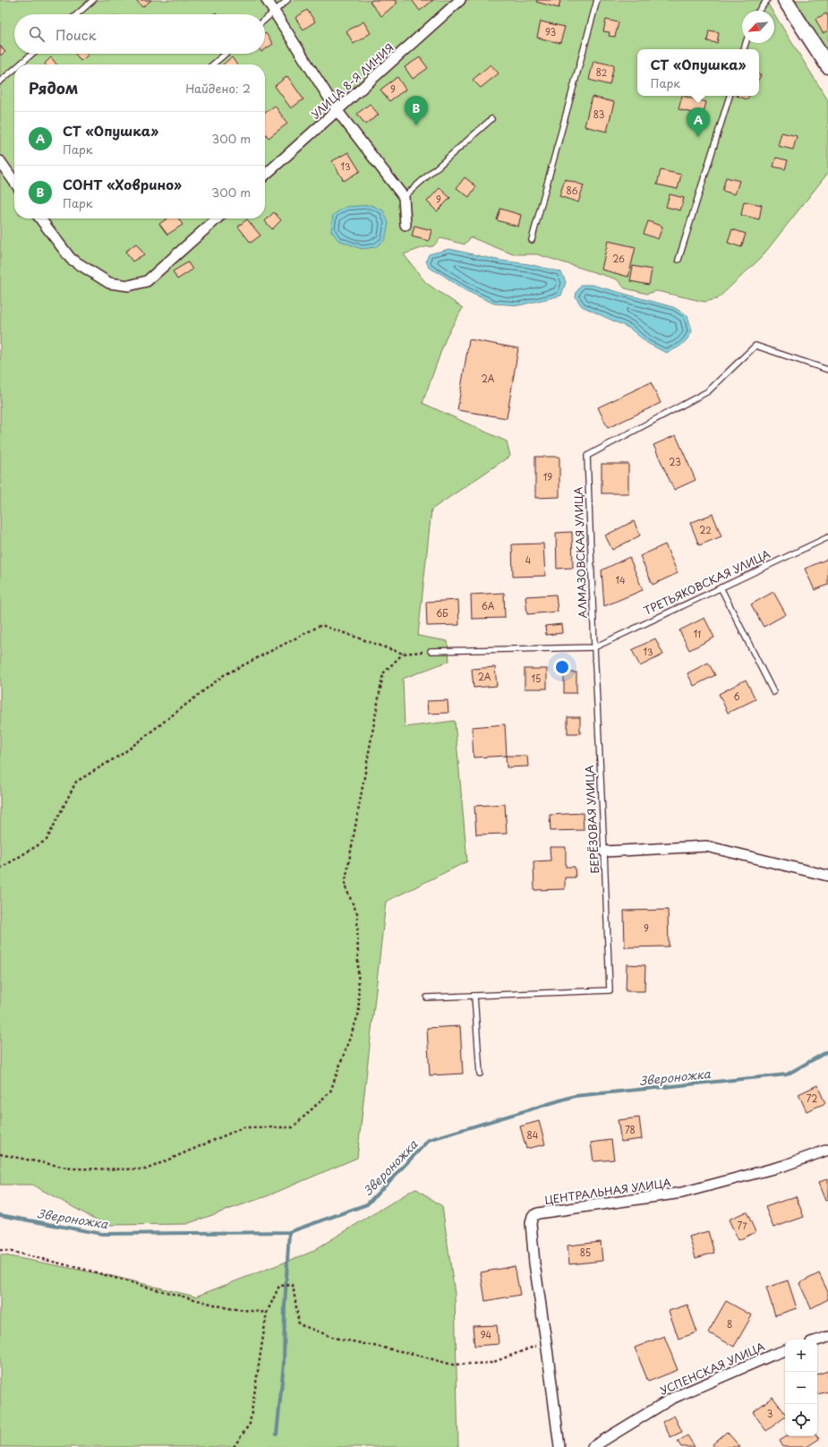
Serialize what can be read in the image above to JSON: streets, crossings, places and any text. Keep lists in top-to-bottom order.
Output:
{
  "streets": {
    "street": ["УЛИЦА 8-Я ЛИНИЯ", "ЦЕНТРАЛЬНАЯ УЛИЦА", "УСПЕНСКАЯ УЛИЦА"],
    "lane": ["АЛМАЗОВСКАЯ УЛИЦА", "ТРЕТЬЯКОВСКАЯ УЛИЦА", "БЕРЁЗОВАЯ УЛИЦА"]
  },
  "crossings": [
    ["АЛМАЗОВСКАЯ УЛИЦА", "ТРЕТЬЯКОВСКАЯ УЛИЦА"],
    ["АЛМАЗОВСКАЯ УЛИЦА", "БЕРЁЗОВАЯ УЛИЦА"],
    ["ТРЕТЬЯКОВСКАЯ УЛИЦА", "БЕРЁЗОВАЯ УЛИЦА"]
  ],
  "water": ["Звероножка"],
  "house_numbers": [
    "93",
    "82",
    "9",
    "83",
    "13",
    "86",
    "9",
    "26",
    "2А",
    "23",
    "19",
    "22",
    "4",
    "14",
    "6А",
    "6Б",
    "11",
    "13",
    "2А",
    "15",
    "6",
    "9",
    "72",
    "78",
    "84",
    "77",
    "85",
    "8",
    "94",
    "3"
  ],
  "north": "bottom left",
  "page": {
    "search": "Поиск",
    "popup": ["СТ «Опушка»", "Парк"],
    "heading": ["Рядом", "Найдено: 2"],
    "pins": ["B", "A"],
    "list": [
      {
        "mark": "A",
        "name": "СТ «Опушка»",
        "note": "Парк",
        "value": "300 m"
      },
      {
        "mark": "B",
        "name": "СОНТ «Ховрино»",
        "note": "Парк",
        "value": "300 m"
      }
    ],
    "map_buttons": ["+", "−"]
  }
}
